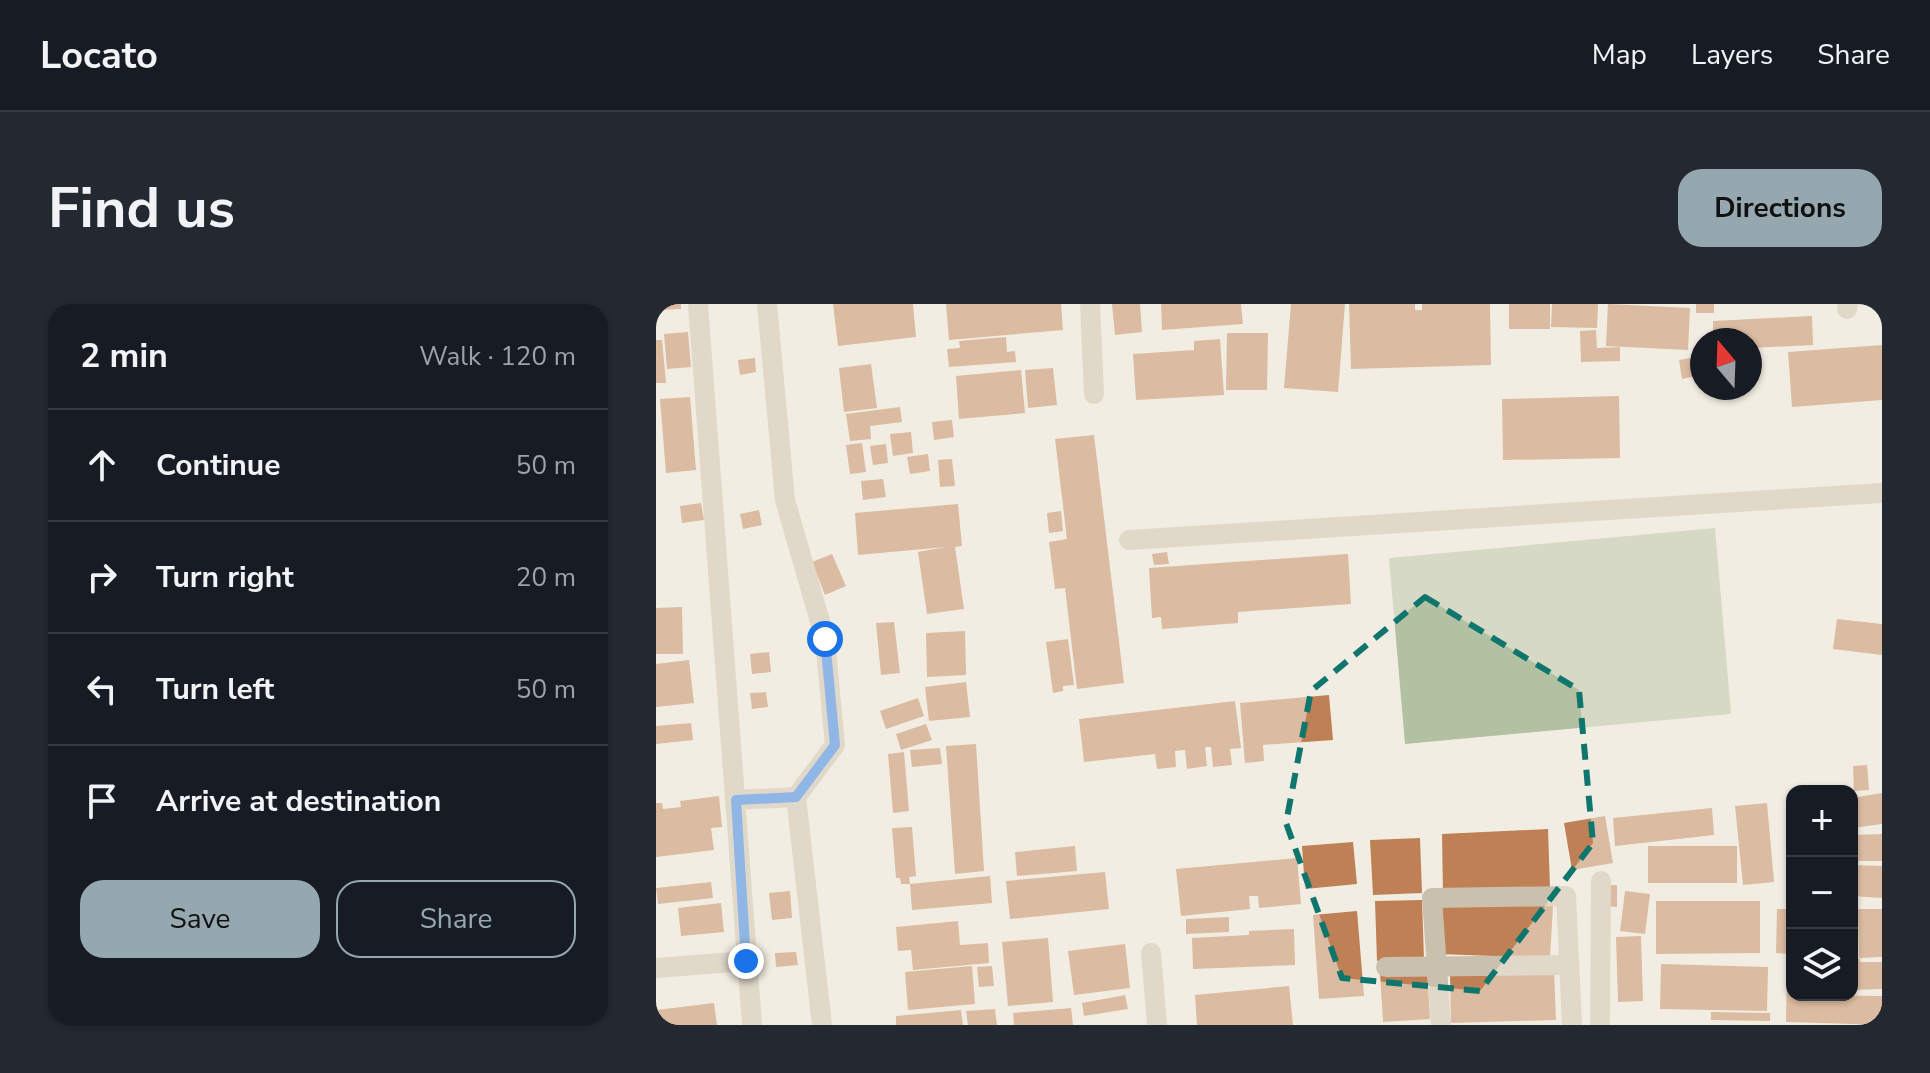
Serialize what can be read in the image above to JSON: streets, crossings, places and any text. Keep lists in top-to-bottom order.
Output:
{
  "north": "top",
  "page": {
    "header": "Locato",
    "nav": ["Map", "Layers", "Share"],
    "buttons": [
      "Directions",
      ["Save", "Share"]
    ],
    "title": "Find us",
    "heading": ["2 min", "Walk · 120 m"],
    "list": [
      ["Continue", "50 m"],
      ["Turn right", "20 m"],
      ["Turn left", "50 m"],
      "Arrive at destination"
    ],
    "map_buttons": ["+", "−"]
  }
}
